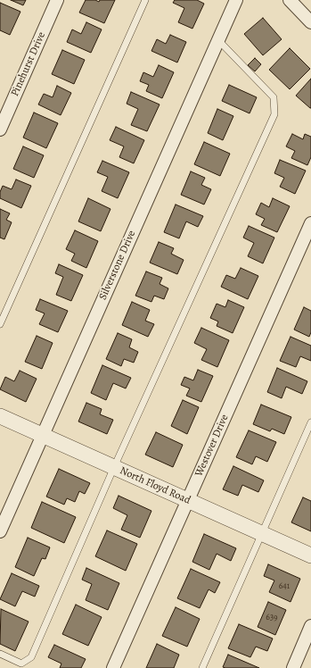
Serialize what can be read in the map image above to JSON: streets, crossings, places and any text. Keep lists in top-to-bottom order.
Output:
{
  "streets": {
    "street": [
      "Pinehurst Drive",
      "Silverstone Drive",
      "Westover Drive",
      "North Floyd Road"
    ]
  },
  "crossings": [
    ["Silverstone Drive", "North Floyd Road"],
    ["Westover Drive", "North Floyd Road"]
  ],
  "house_numbers": ["641", "639"]
}
